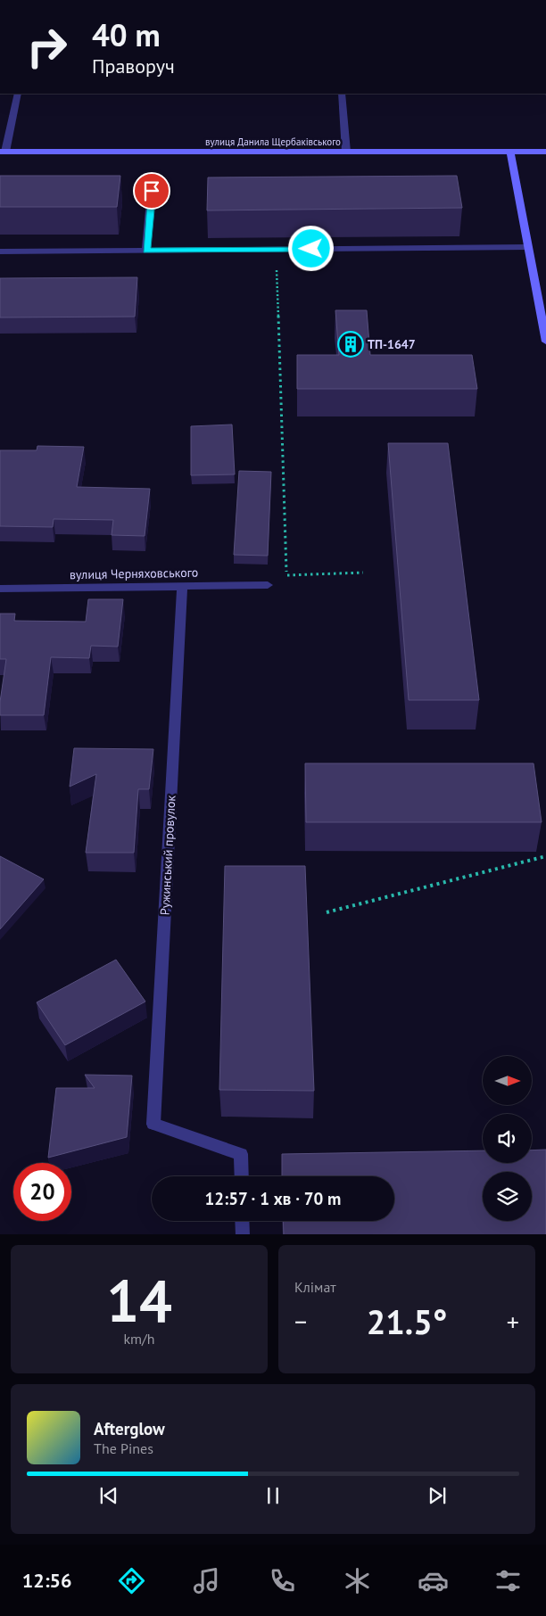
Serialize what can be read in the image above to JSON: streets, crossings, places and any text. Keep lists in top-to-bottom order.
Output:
{
  "streets": {
    "main road": ["вулиця Данила Щербаківського"],
    "street": ["вулиця Черняховського", "Ружинський провулок"]
  },
  "crossings": [
    ["вулиця Черняховського", "Ружинський провулок"]
  ],
  "places": {
    "building": ["ТП-1647"]
  },
  "north": "right",
  "page": {
    "turn": ["40 m", "Праворуч"],
    "limit": "20",
    "trip": "12:57 · 1 хв · 70 m",
    "tile": [
      ["14", "km/h"],
      "Клімат"
    ],
    "heat": ["−", "21.5°", "+"],
    "song": ["Afterglow", "The Pines"],
    "tabs": "12:56"
  }
}
